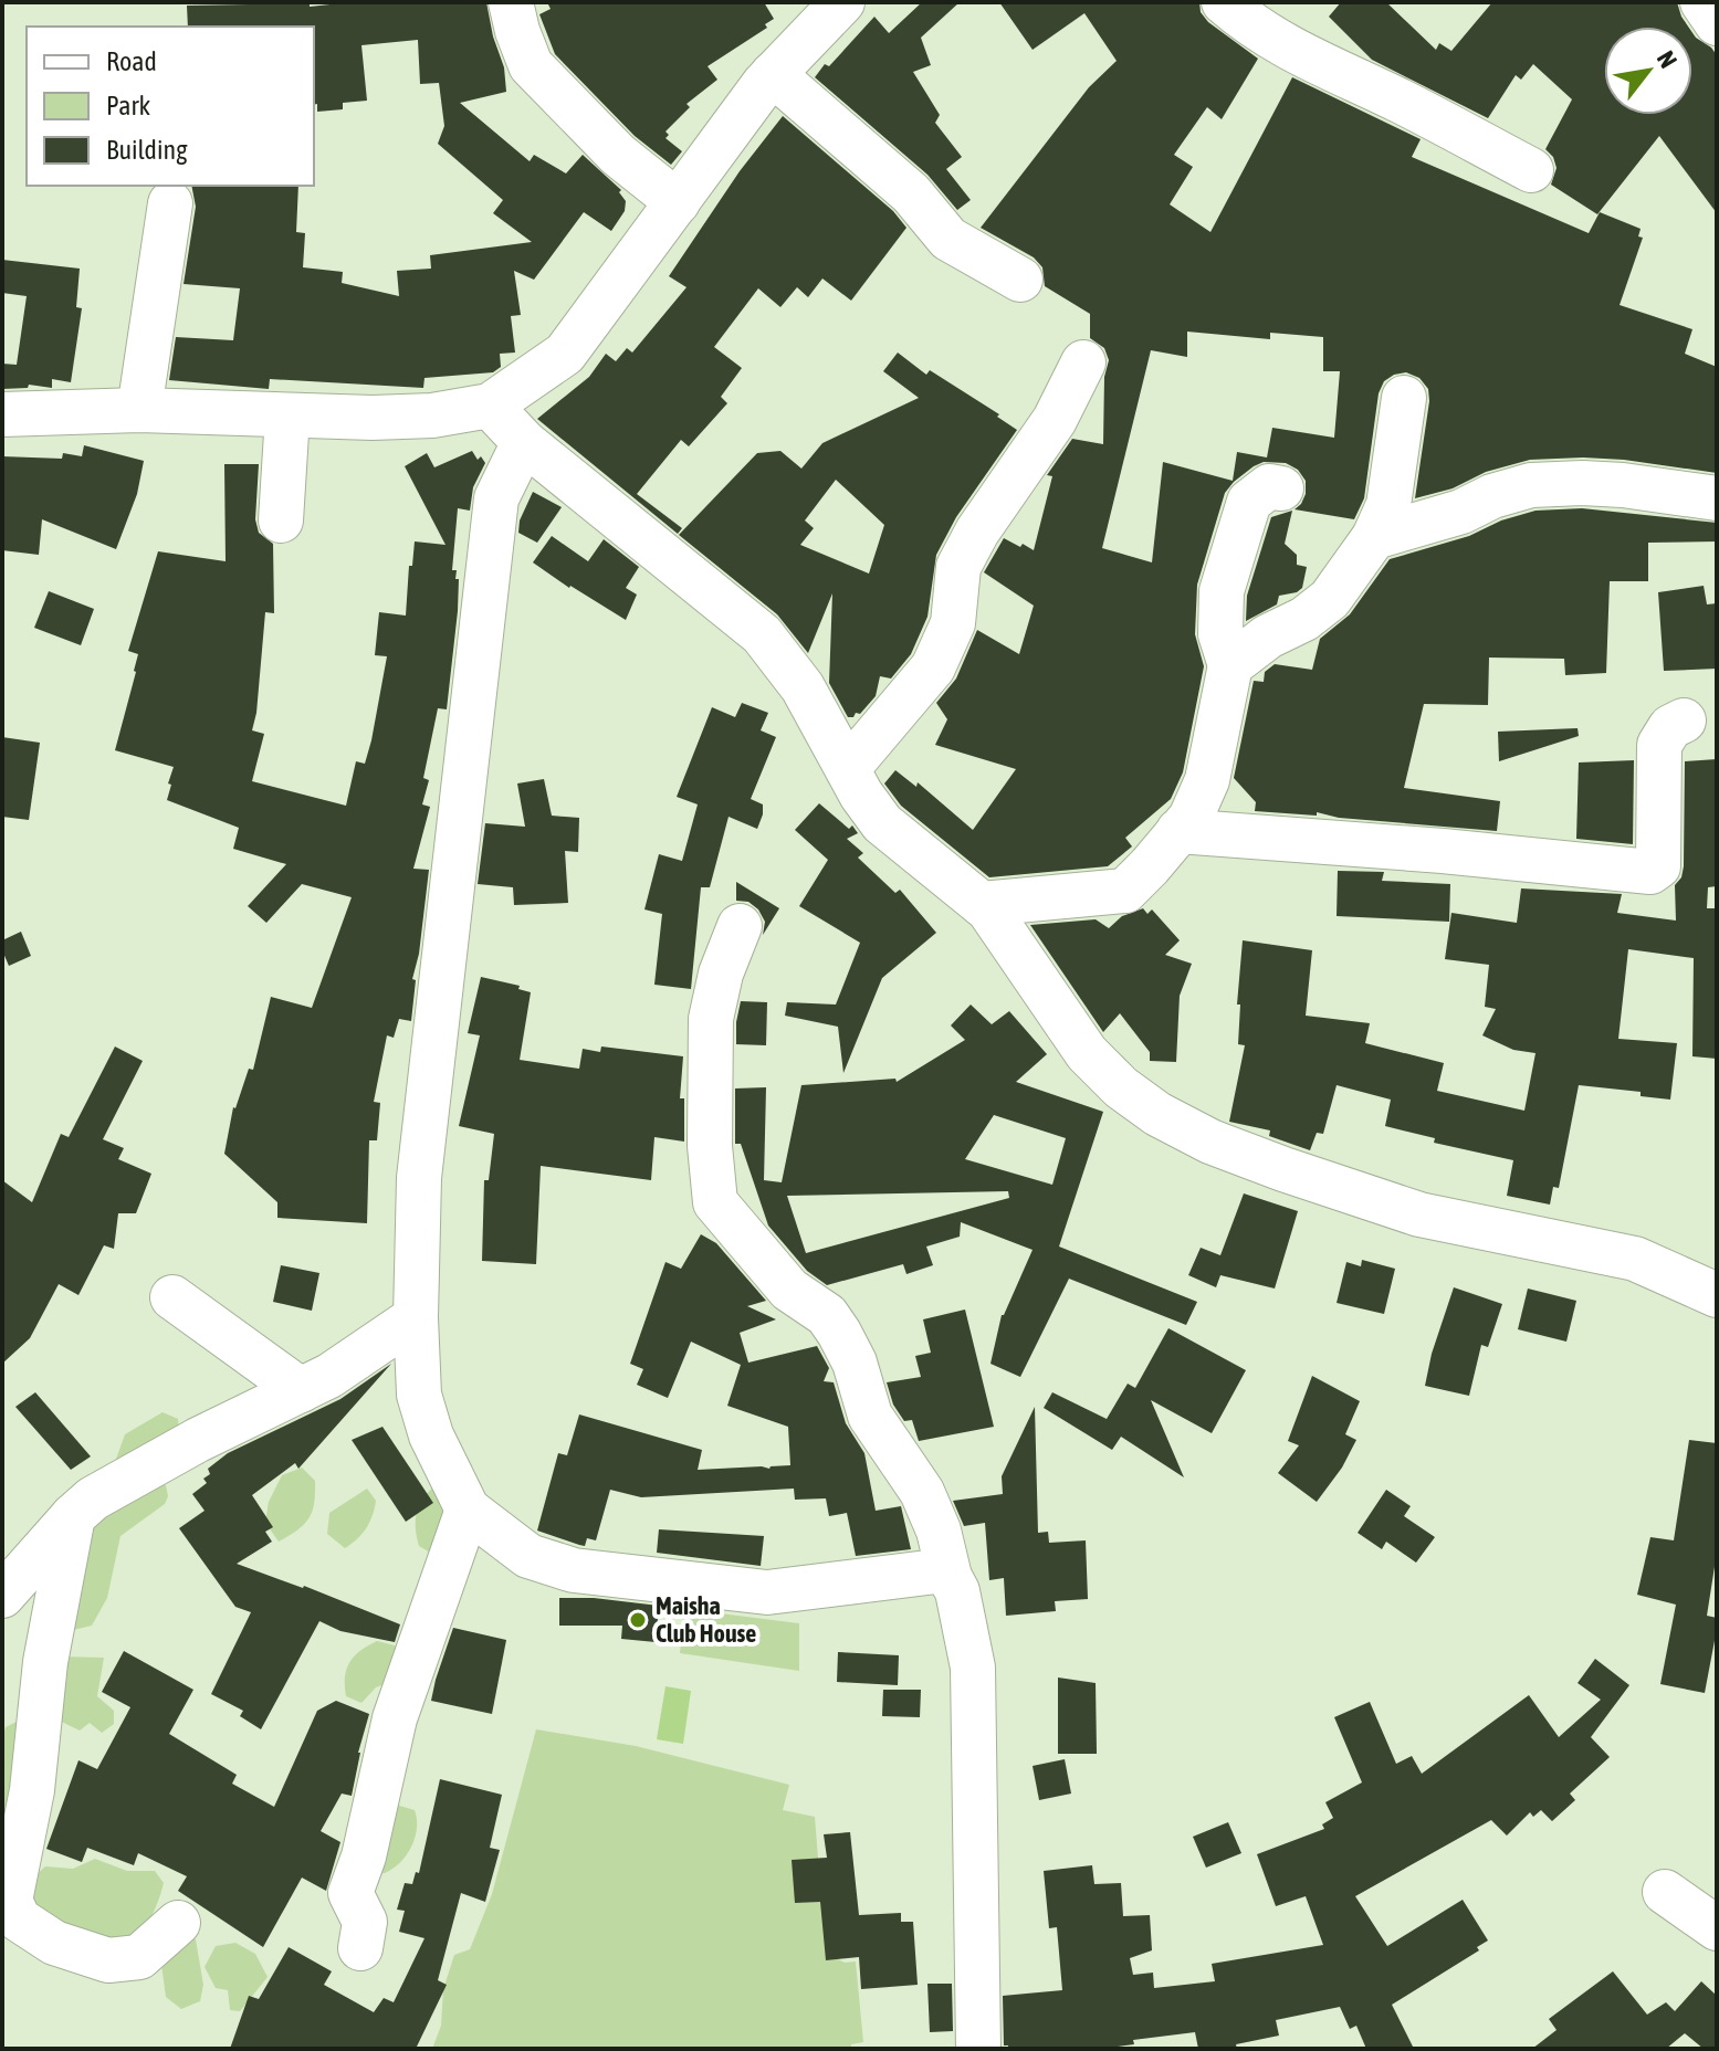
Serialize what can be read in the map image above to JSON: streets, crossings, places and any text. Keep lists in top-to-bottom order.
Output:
{
  "places": ["Maisha Club House"],
  "legend": ["Road", "Park", "Building"],
  "north": "top right"
}
